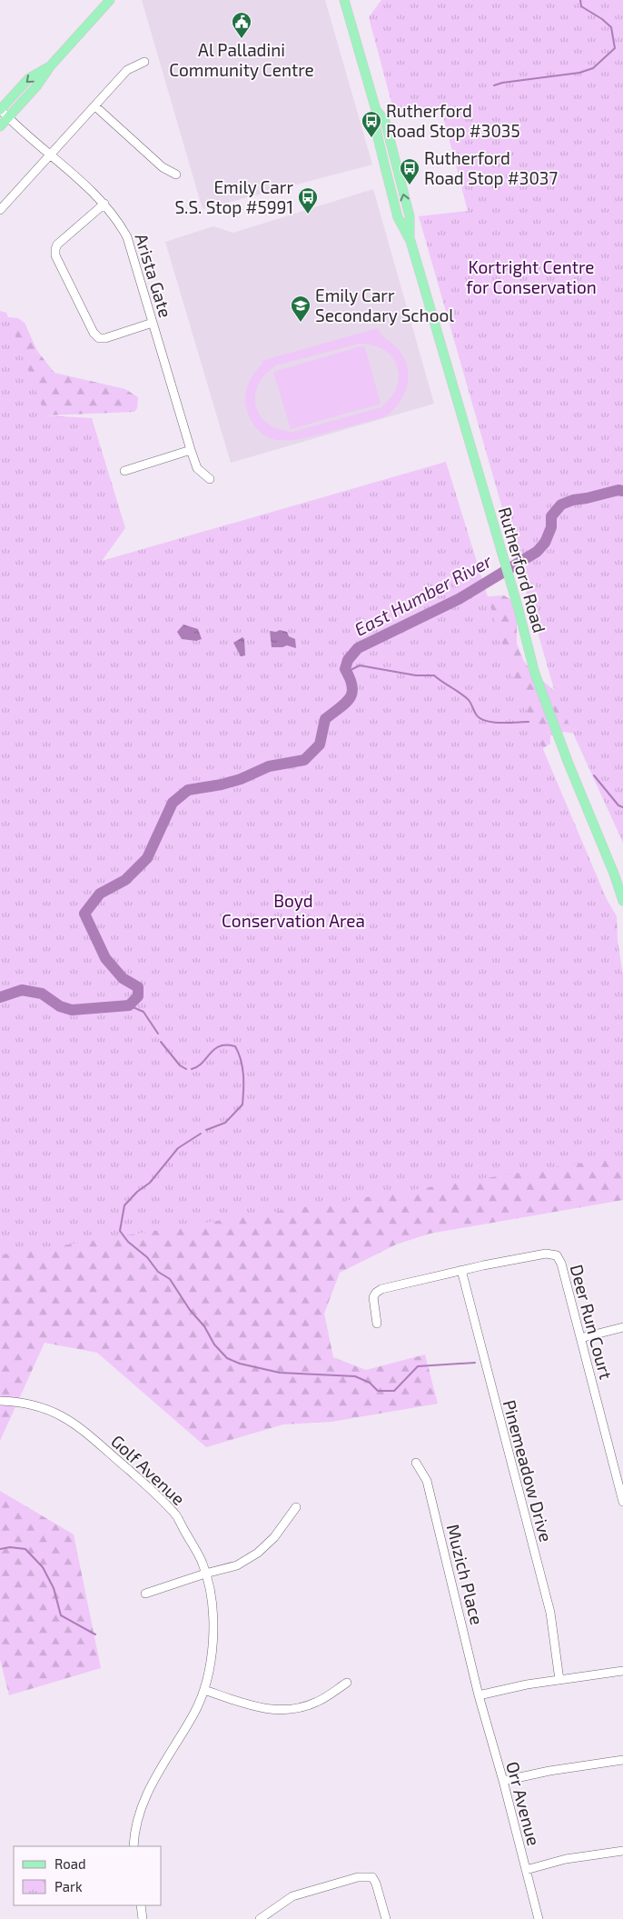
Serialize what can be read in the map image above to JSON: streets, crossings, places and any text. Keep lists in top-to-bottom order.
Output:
{
  "streets": {
    "main road": ["Rutherford Road"],
    "street": [
      "Arista Gate",
      "Deer Run Court",
      "Golf Avenue",
      "Pinemeadow Drive",
      "Muzich Place",
      "Orr Avenue"
    ]
  },
  "crossings": [
    ["Deer Run Court", "Pinemeadow Drive"],
    ["Muzich Place", "Orr Avenue"]
  ],
  "water": ["East Humber River"],
  "parks": ["Kortright Centre for Conservation", "Boyd Conservation Area"],
  "places": {
    "public building": ["Al Palladini Community Centre"],
    "bus stop": ["Rutherford Road Stop #3035", "Rutherford Road Stop #3037", "Emily Carr S.S. Stop #5991"],
    "school or university": ["Emily Carr Secondary School"]
  },
  "legend": ["Road", "Park"]
}
